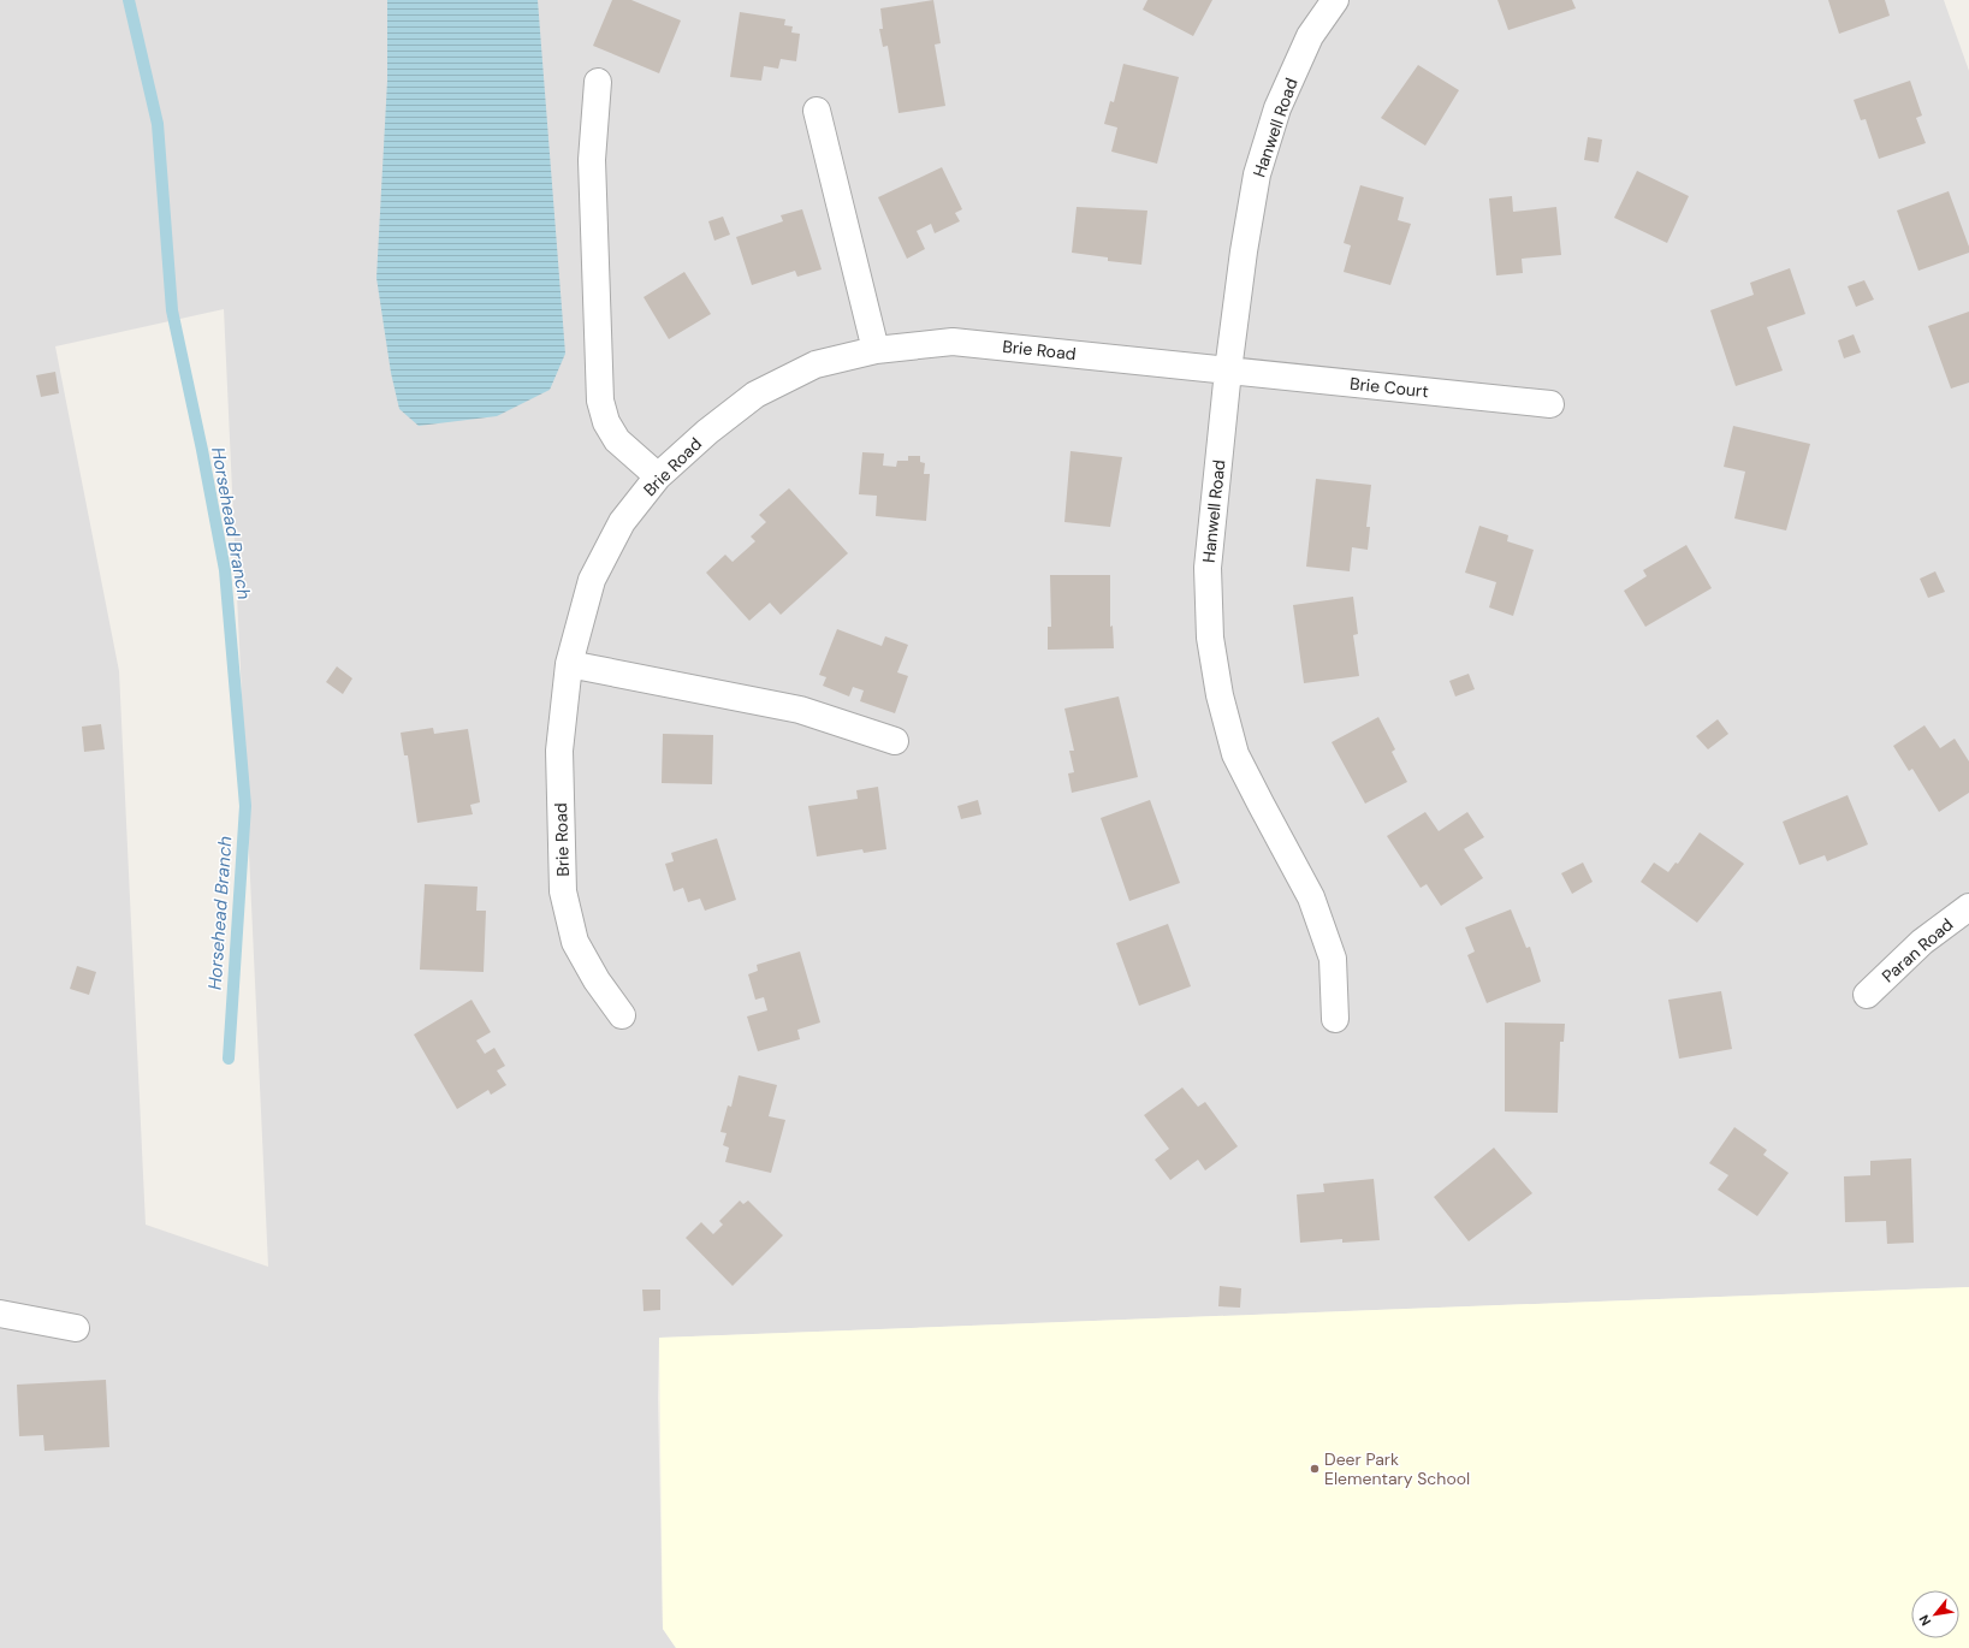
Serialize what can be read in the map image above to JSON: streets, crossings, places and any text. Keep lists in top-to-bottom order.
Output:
{
  "streets": {
    "street": [
      "Hanwell Road",
      "Brie Road",
      "Brie Court",
      "Paran Road"
    ]
  },
  "crossings": [
    ["Hanwell Road", "Brie Road"],
    ["Hanwell Road", "Brie Court"],
    ["Brie Road", "Brie Court"]
  ],
  "water": ["Horsehead Branch"],
  "places": ["Deer Park Elementary School"],
  "north": "bottom left"
}
